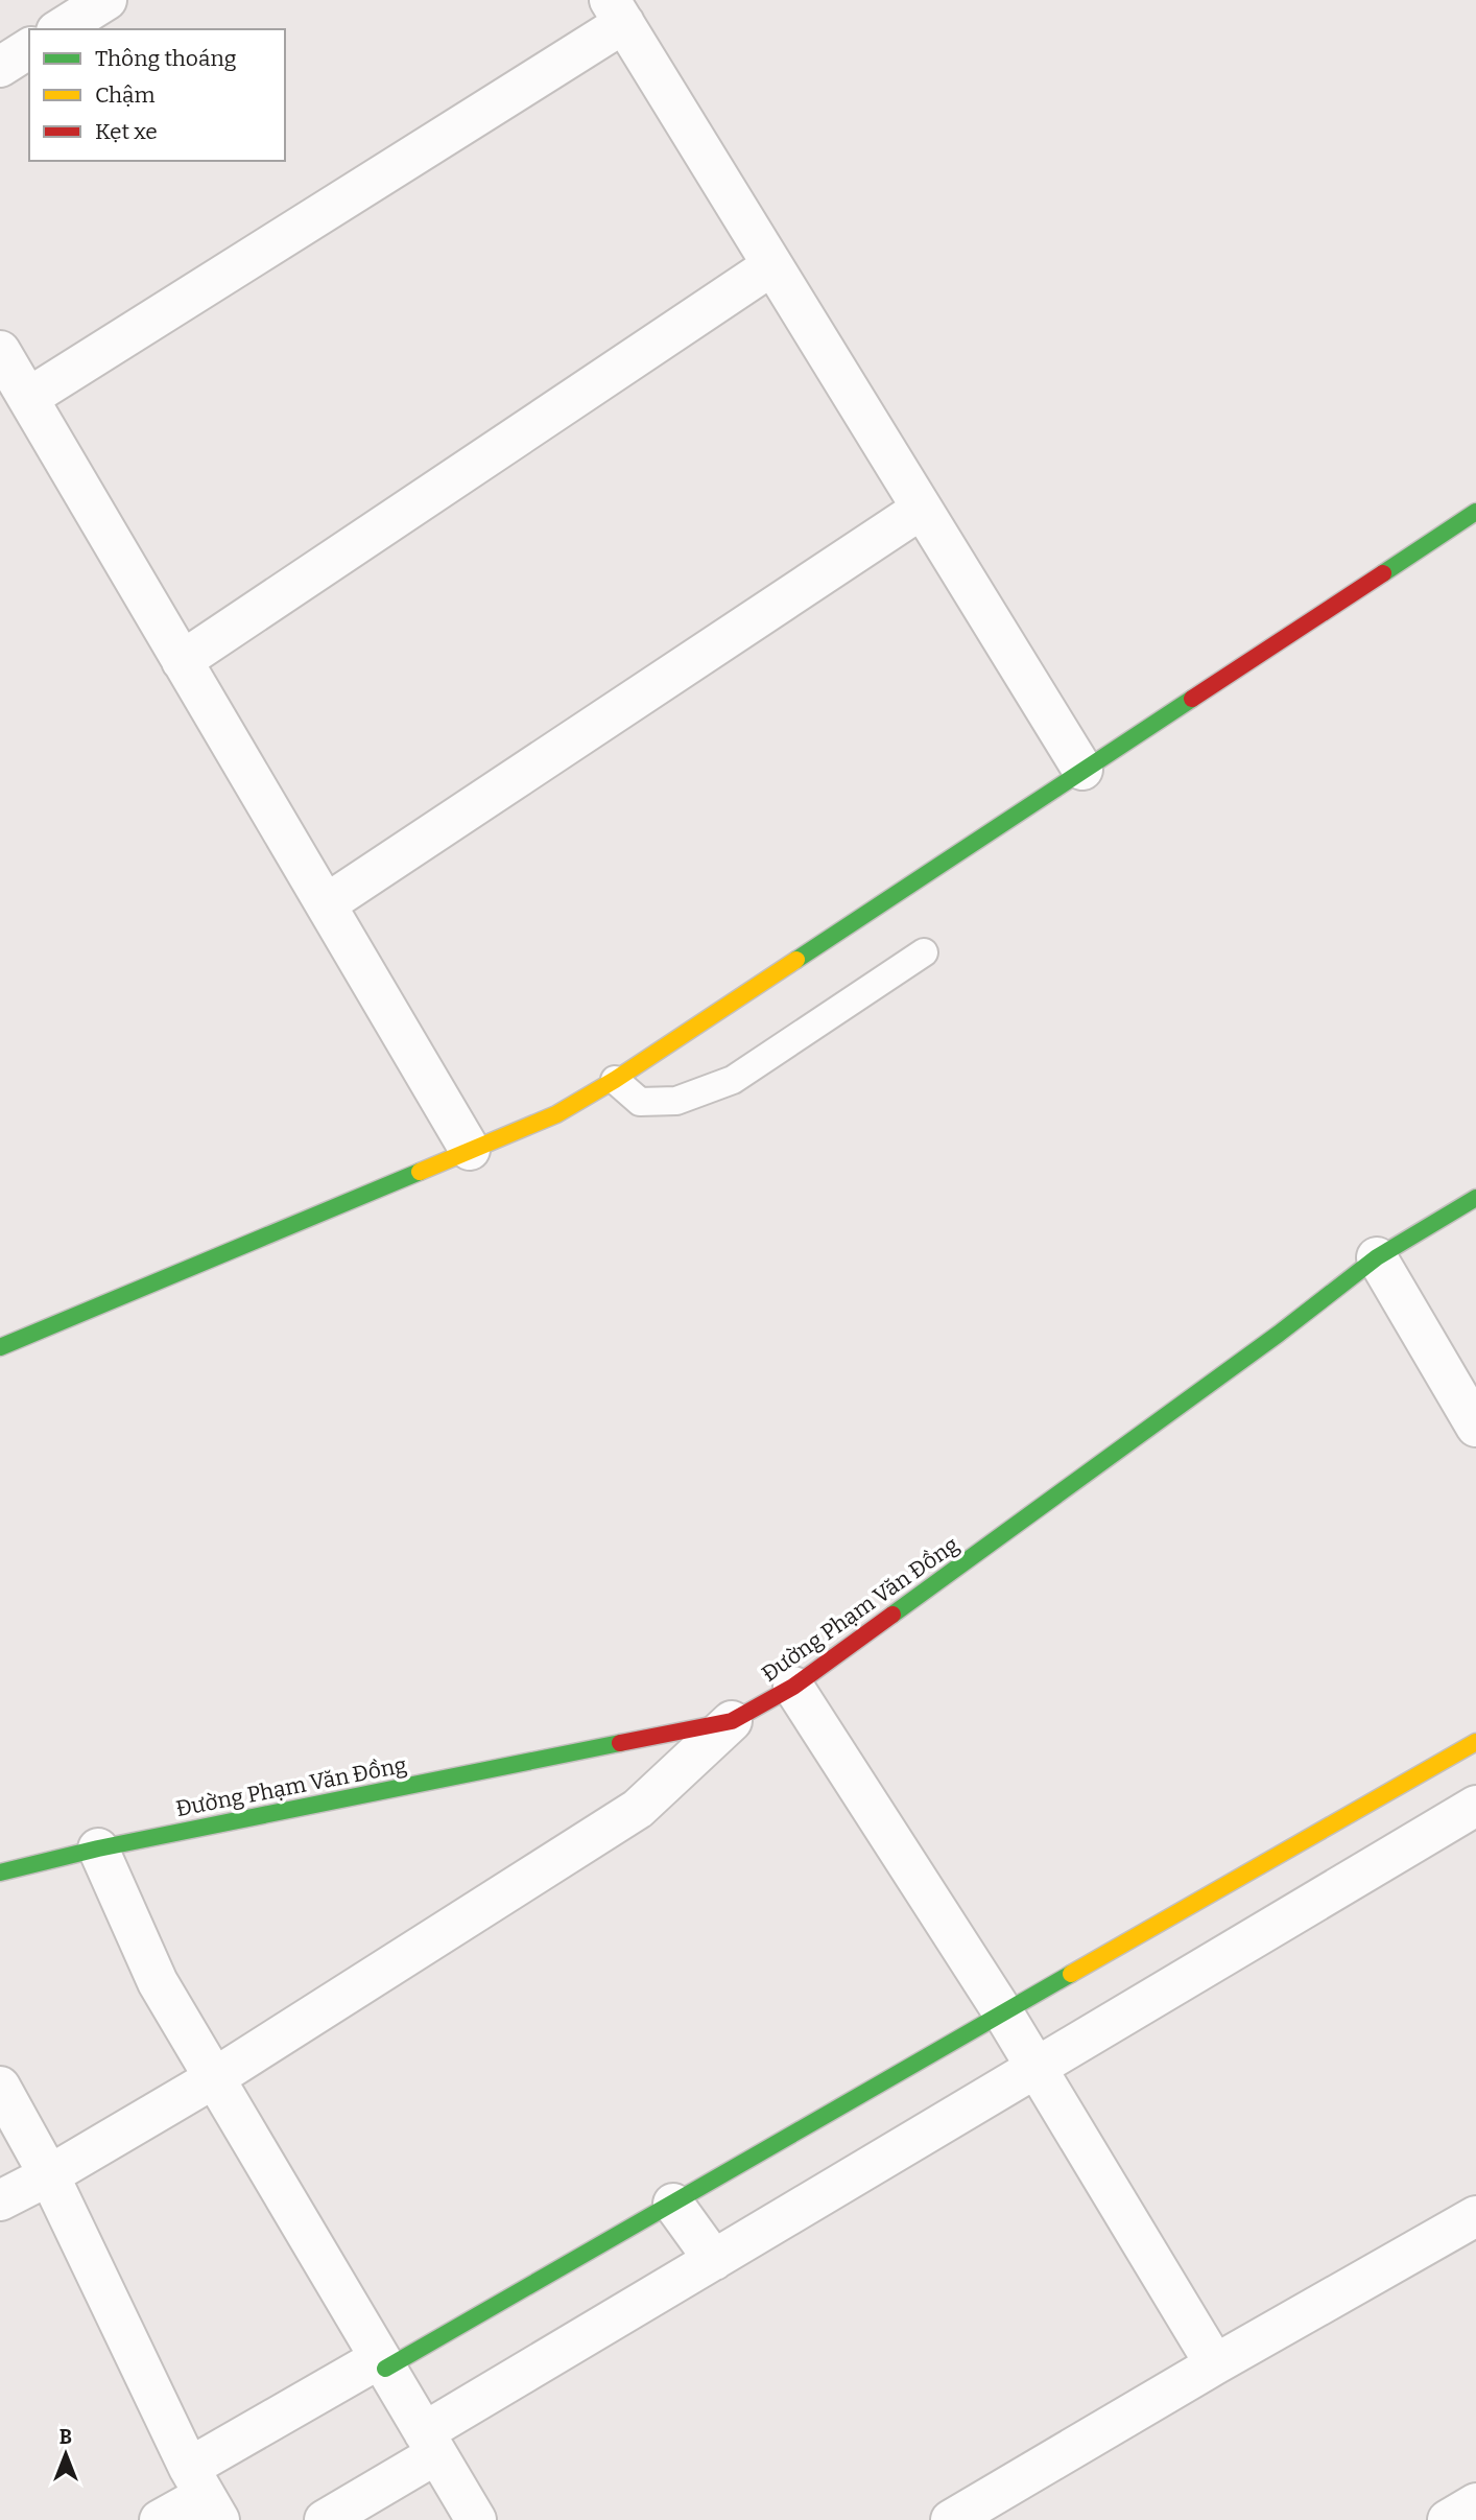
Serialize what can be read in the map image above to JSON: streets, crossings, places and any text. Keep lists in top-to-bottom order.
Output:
{
  "streets": {
    "street": ["Đường Phạm Văn Đồng"]
  },
  "legend": ["Thông thoáng", "Chậm", "Kẹt xe"],
  "north": "top"
}
